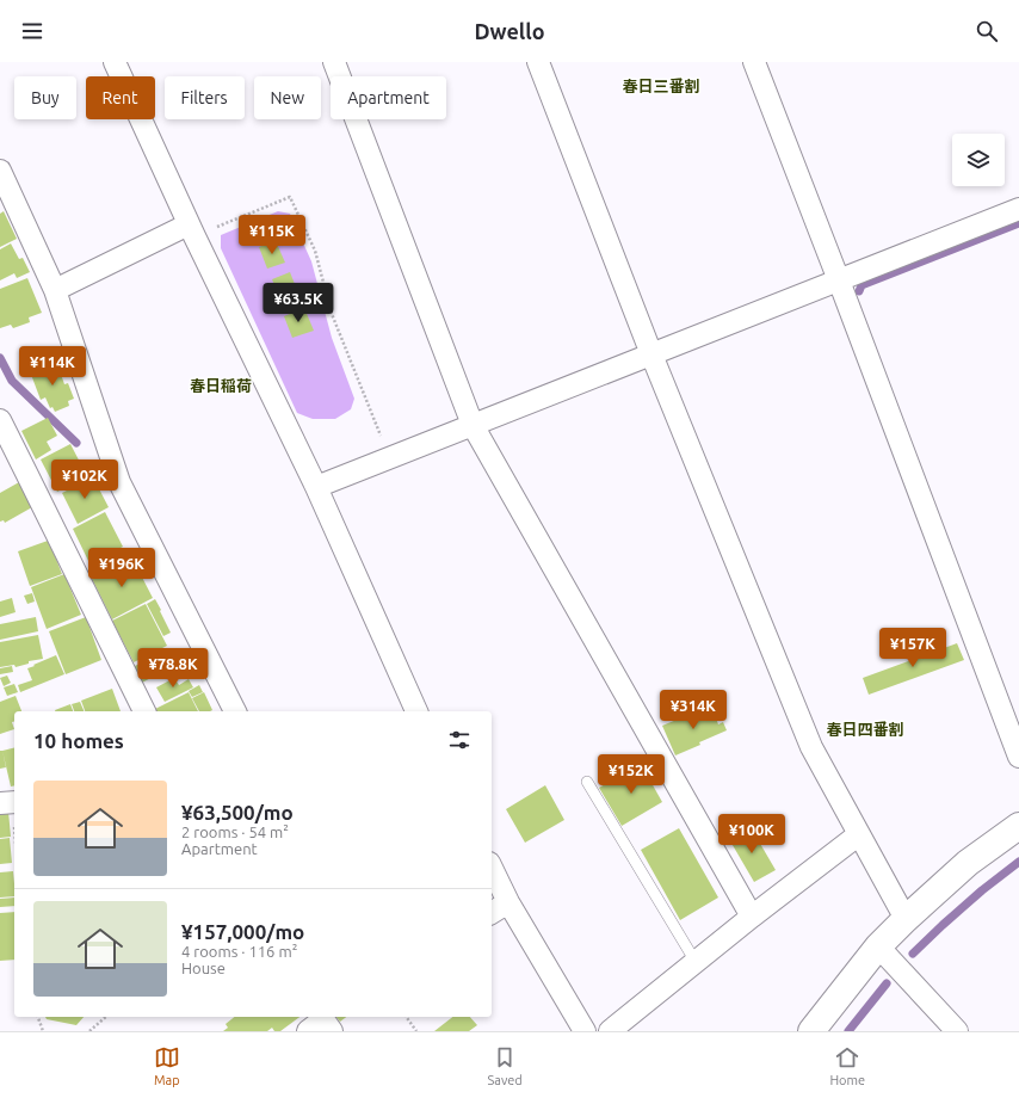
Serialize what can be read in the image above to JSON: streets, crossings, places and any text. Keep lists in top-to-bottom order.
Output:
{
  "districts": ["春日三番割", "春日稲荷", "春日四番割"],
  "page": {
    "header": "Dwello",
    "chip": [
      "Buy",
      "Rent",
      "Filters",
      "New",
      "Apartment"
    ],
    "price": [
      "¥115K",
      "¥63.5K",
      "¥114K",
      "¥102K",
      "¥196K",
      "¥157K",
      "¥78.8K",
      "¥314K",
      "¥152K",
      "¥100K"
    ],
    "heading": "10 homes",
    "list": [
      {
        "name": "¥63,500/mo",
        "note": "2 rooms · 54 m² · Apartment"
      },
      {
        "name": "¥157,000/mo",
        "note": "4 rooms · 116 m² · House"
      }
    ],
    "tabs": ["Map", "Saved", "Home"]
  }
}
